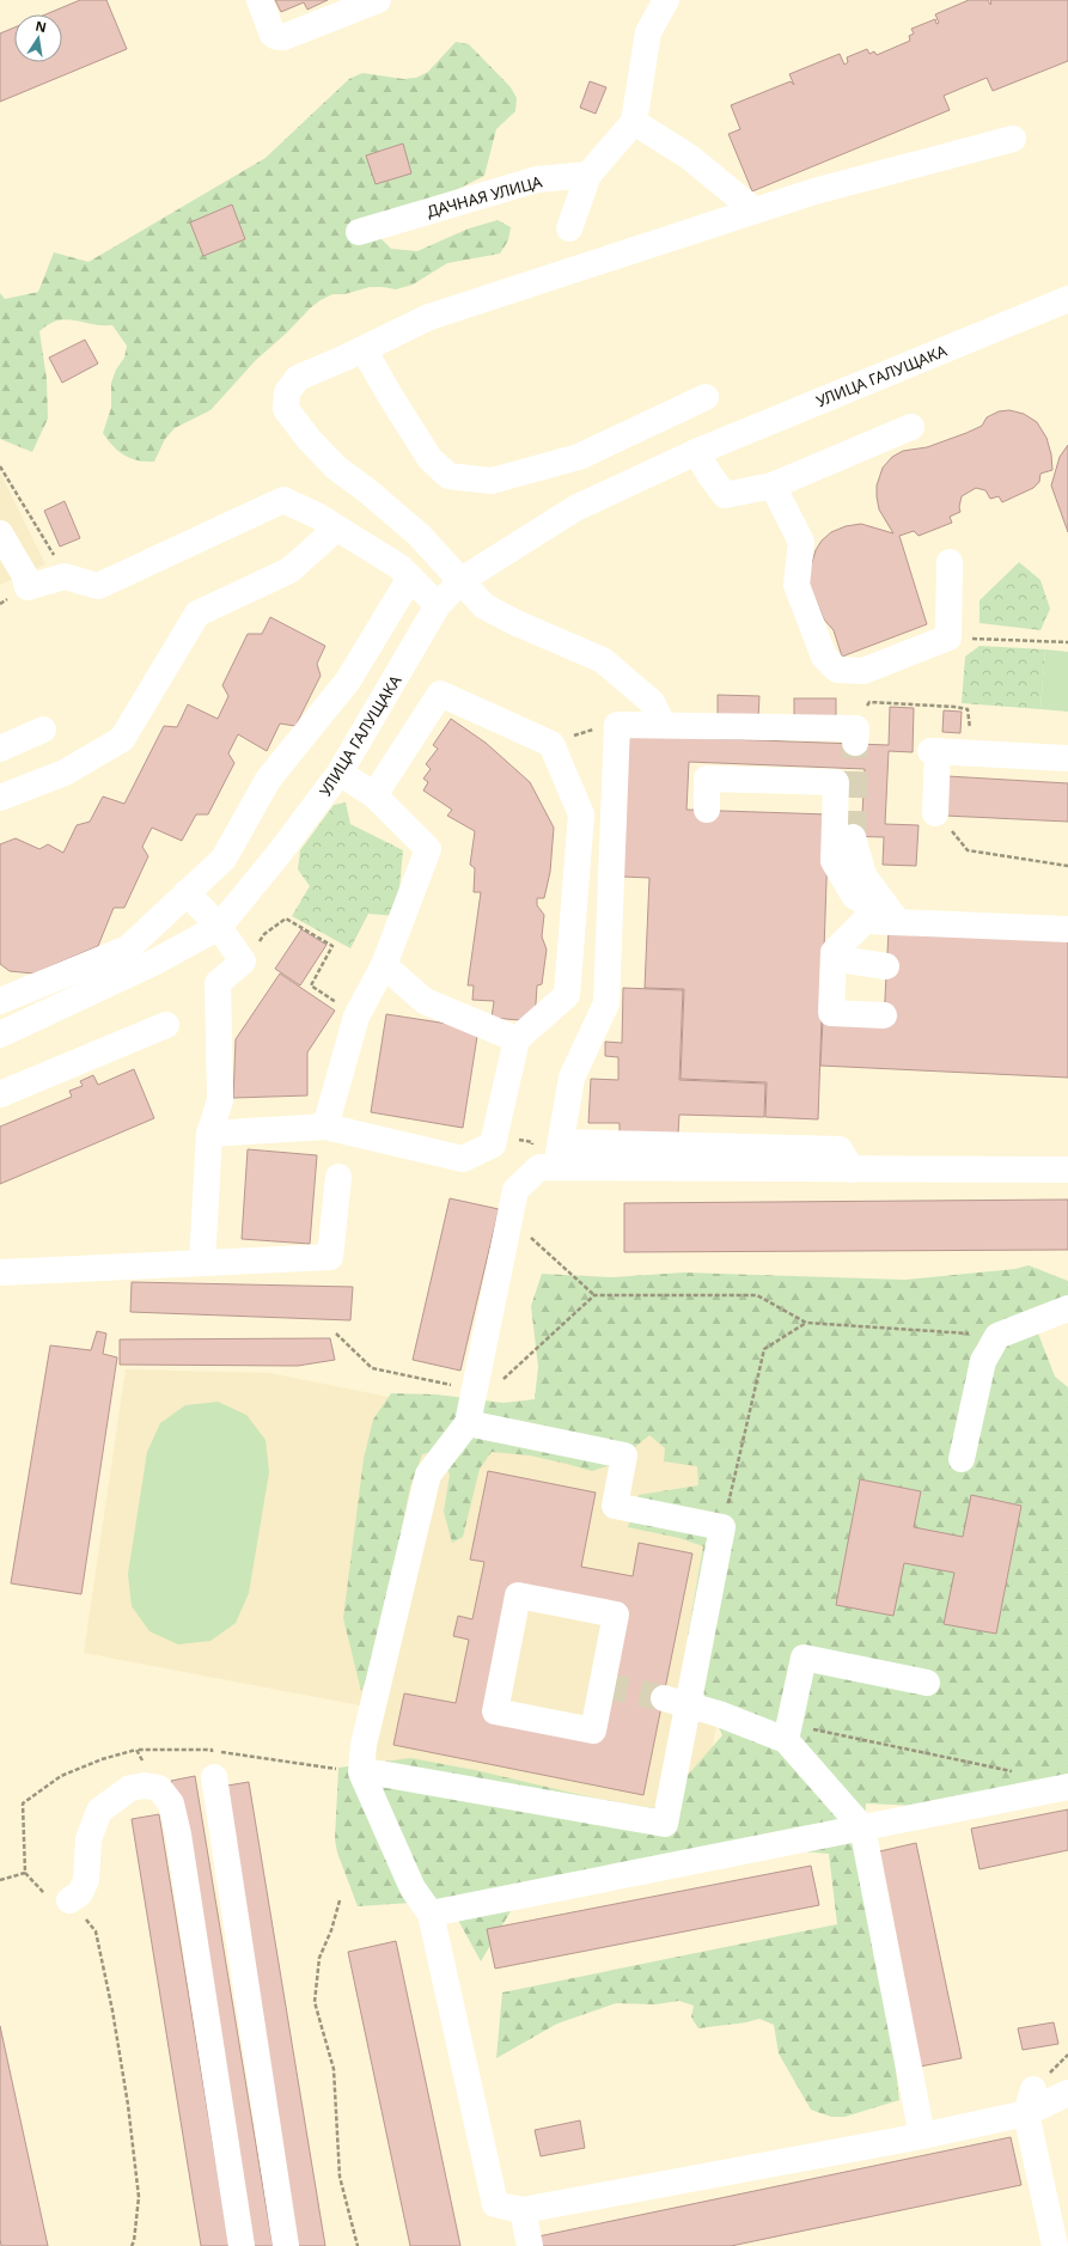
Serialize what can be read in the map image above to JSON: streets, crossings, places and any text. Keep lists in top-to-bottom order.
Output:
{
  "streets": {
    "street": ["ДАЧНАЯ УЛИЦА", "УЛИЦА ГАЛУЩАКА"]
  },
  "north": "top"
}
